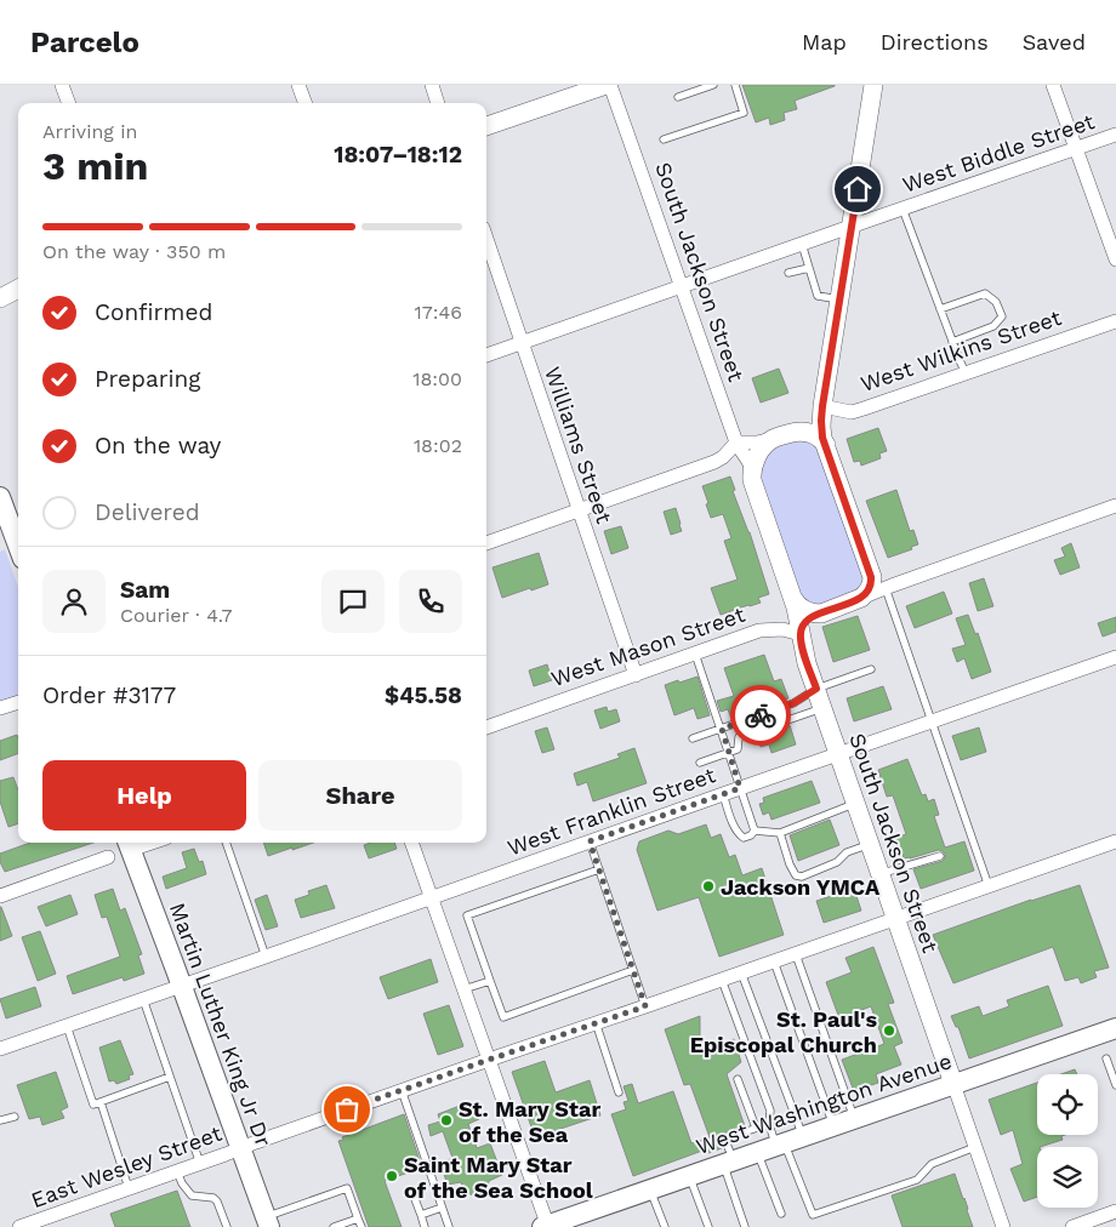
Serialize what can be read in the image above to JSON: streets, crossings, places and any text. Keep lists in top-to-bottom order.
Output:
{
  "streets": {
    "main road": ["Martin Luther King Jr Dr", "West Washington Avenue"],
    "street": [
      "West Biddle Street",
      "South Jackson Street",
      "West Wilkins Street",
      "Williams Street",
      "West Mason Street",
      "West Franklin Street",
      "East Wesley Street"
    ]
  },
  "crossings": [
    ["West Biddle Street", "South Jackson Street"],
    ["West Biddle Street", "Williams Street"],
    ["South Jackson Street", "West Mason Street"],
    ["South Jackson Street", "West Franklin Street"],
    ["South Jackson Street", "West Washington Avenue"],
    ["South Jackson Street", "East Wesley Street"],
    ["Williams Street", "West Mason Street"],
    ["West Franklin Street", "Martin Luther King Jr Dr"],
    ["Martin Luther King Jr Dr", "East Wesley Street"]
  ],
  "places": [
    "Jackson YMCA",
    "St. Paul's Episcopal Church",
    "St. Mary Star of the Sea",
    "Saint Mary Star of the Sea School"
  ],
  "page": {
    "header": "Parcelo",
    "nav": ["Map", "Directions", "Saved"],
    "heading": ["3 min", "Arriving in", "18:07–18:12"],
    "panel": [
      "Sam",
      "Courier · 4.7",
      "Order #3177",
      "$45.58"
    ],
    "bar": "On the way · 350 m",
    "list": [
      ["Confirmed", "17:46"],
      ["Preparing", "18:00"],
      ["On the way", "18:02"],
      "Delivered"
    ],
    "buttons": ["Help", "Share"]
  }
}
